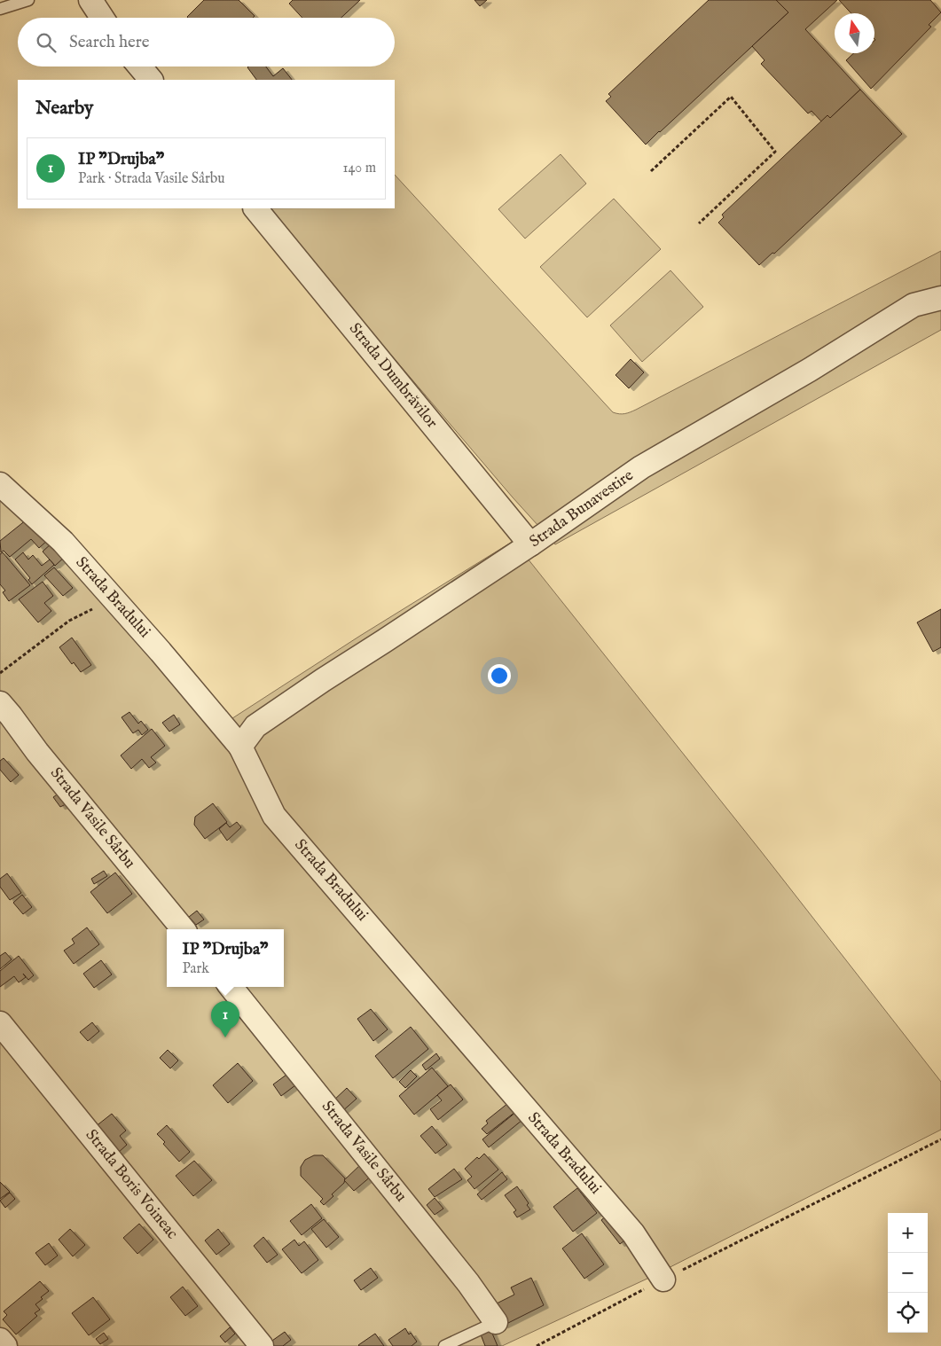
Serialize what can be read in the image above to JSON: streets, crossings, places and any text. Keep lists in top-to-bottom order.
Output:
{
  "streets": {
    "street": [
      "Strada Dumbrăvilor",
      "Strada Bunavestire",
      "Strada Bradului",
      "Strada Vasile Sârbu",
      "Strada Boris Voineac"
    ]
  },
  "crossings": [
    ["Strada Dumbrăvilor", "Strada Bunavestire"],
    ["Strada Bunavestire", "Strada Bradului"]
  ],
  "north": "top",
  "page": {
    "search": "Search here",
    "heading": "Nearby",
    "list": [
      {
        "mark": "1",
        "name": "IP \"Drujba\"",
        "note": "Park · Strada Vasile Sârbu",
        "value": "140 m"
      }
    ],
    "popup": ["IP \"Drujba\"", "Park"],
    "pins": "1",
    "map_buttons": ["+", "−"]
  }
}
